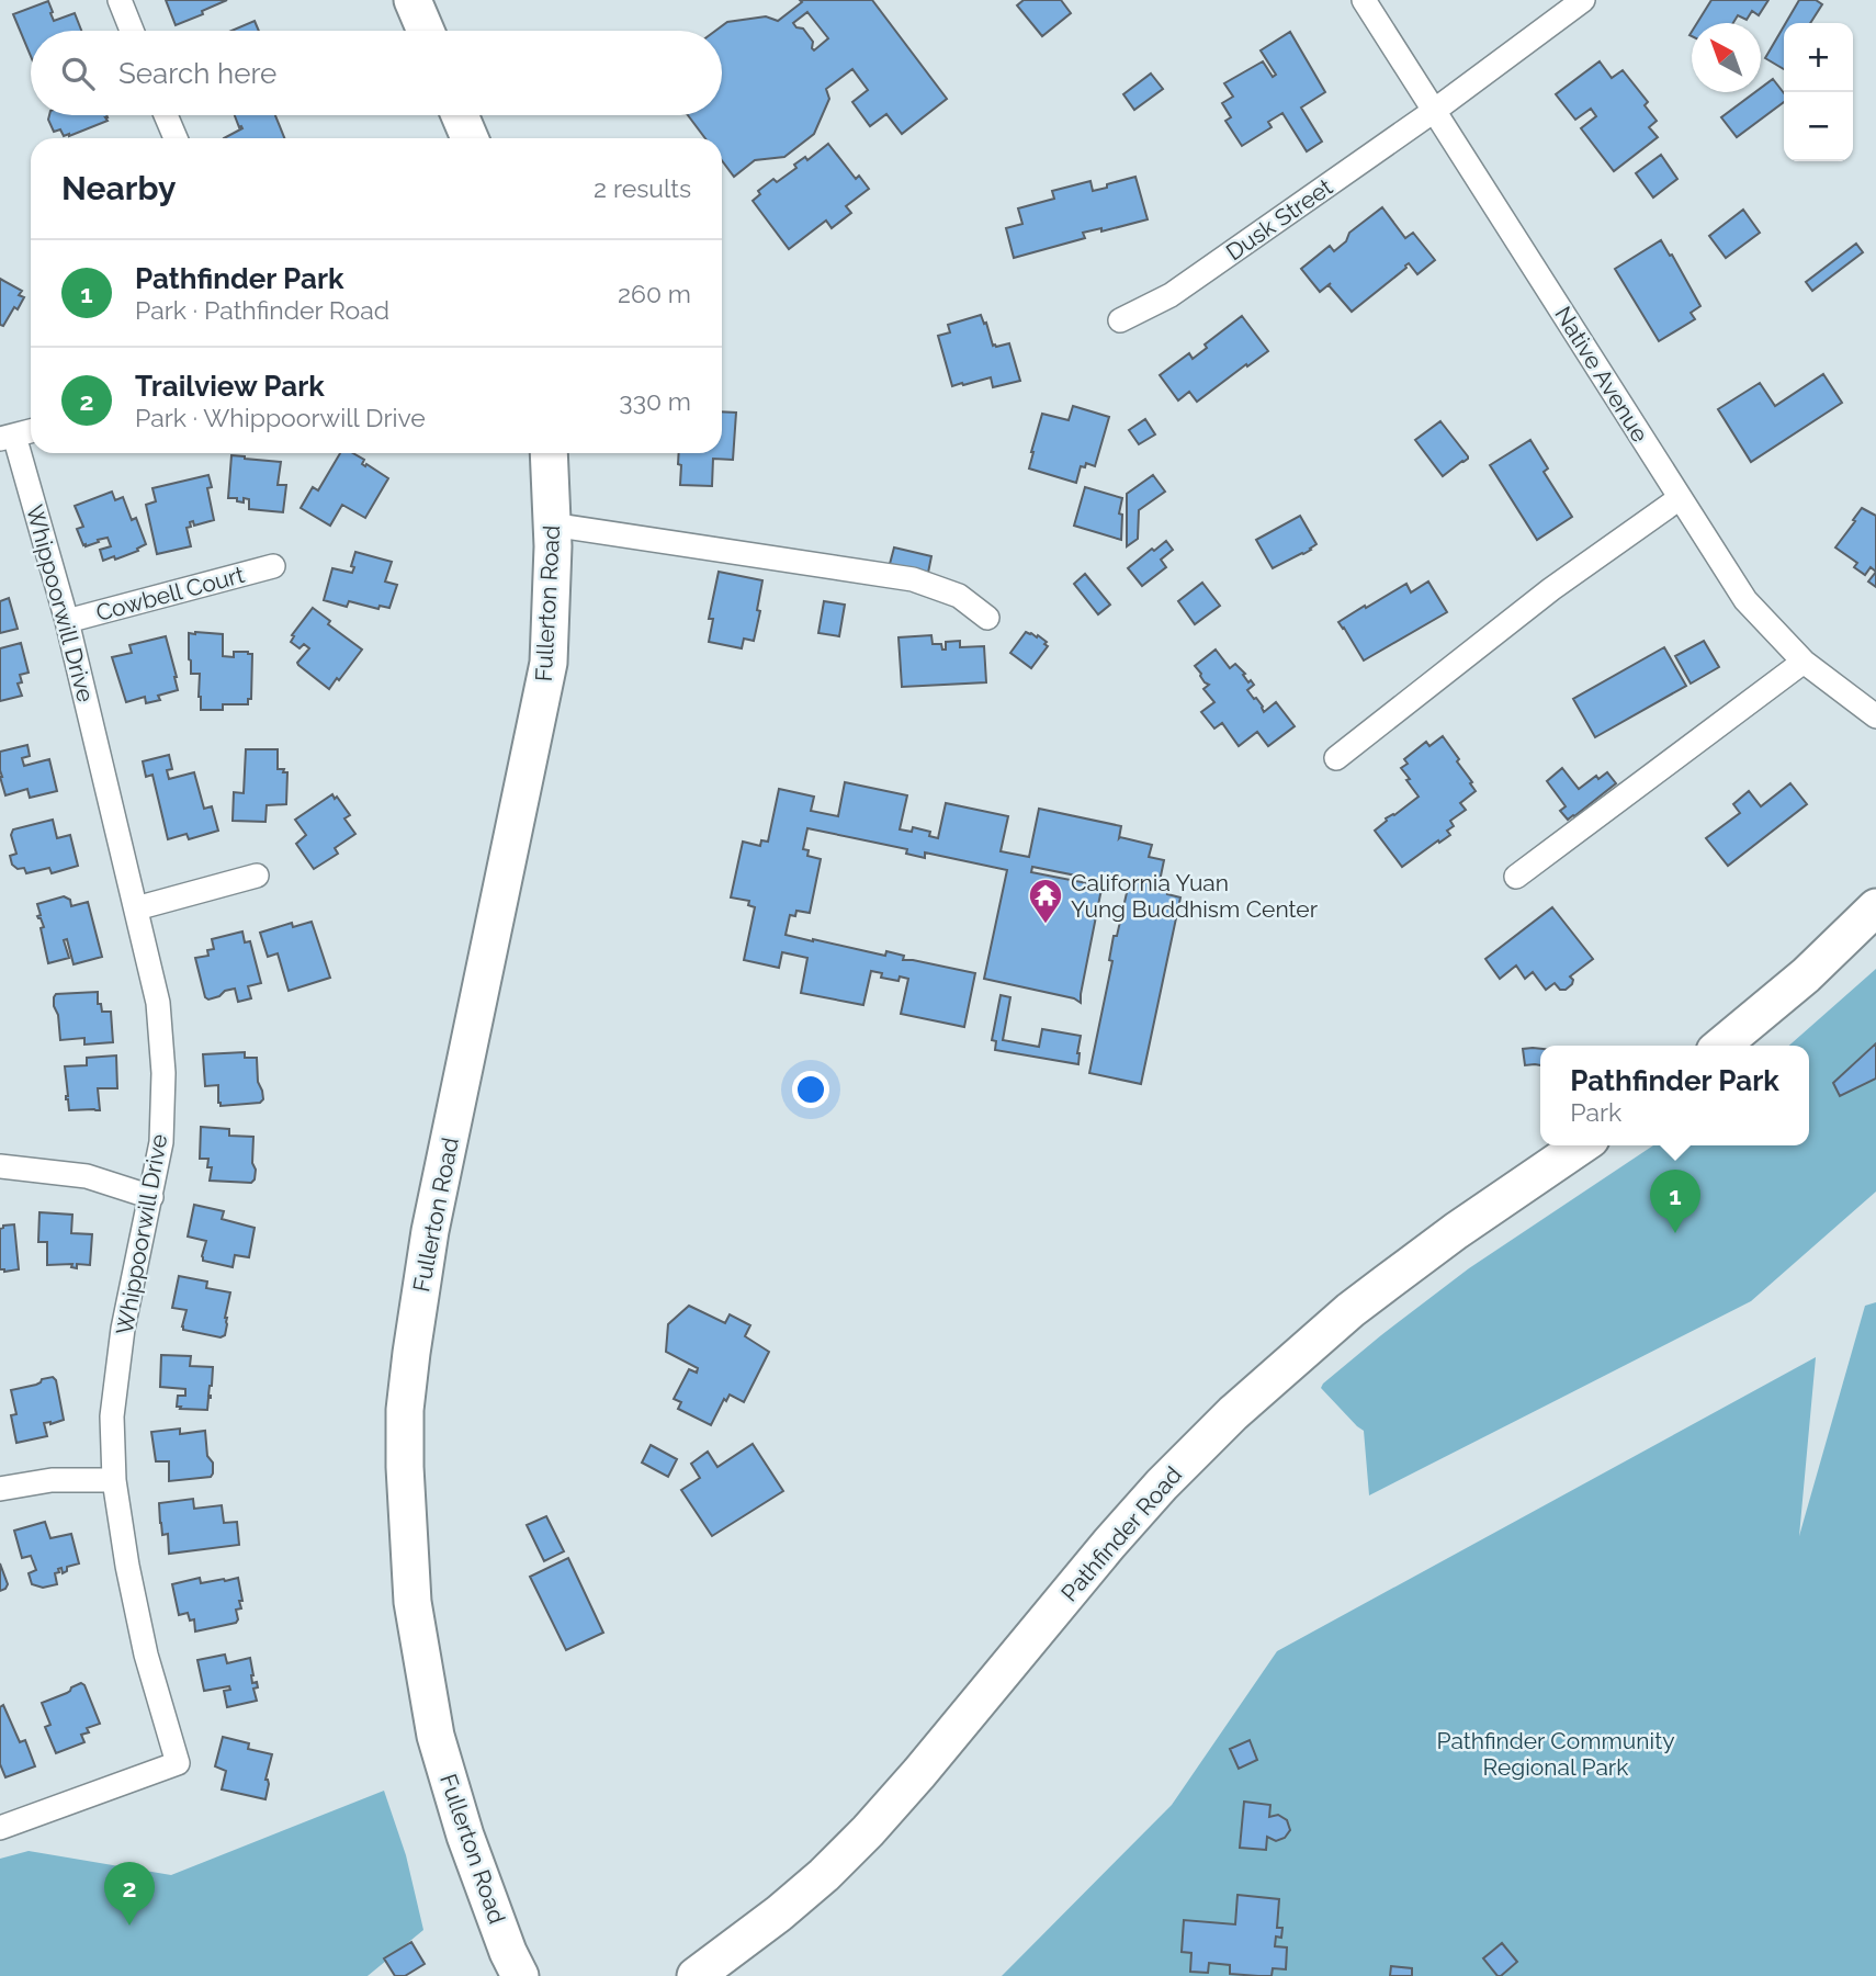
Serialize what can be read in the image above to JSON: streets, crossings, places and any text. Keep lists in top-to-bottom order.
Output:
{
  "streets": {
    "main road": ["Fullerton Road", "Pathfinder Road"],
    "street": [
      "Dusk Street",
      "Native Avenue",
      "Cowbell Court",
      "Whippoorwill Drive"
    ]
  },
  "crossings": [
    ["Dusk Street", "Native Avenue"],
    ["Cowbell Court", "Whippoorwill Drive"]
  ],
  "parks": ["Pathfinder Community Regional Park"],
  "places": {
    "temple": ["California Yuan Yung Buddhism Center"]
  },
  "north": "top left",
  "page": {
    "map_buttons": ["+", "−"],
    "search": "Search here",
    "heading": ["Nearby", "2 results"],
    "list": [
      {
        "mark": "1",
        "name": "Pathfinder Park",
        "note": "Park · Pathfinder Road",
        "value": "260 m"
      },
      {
        "mark": "2",
        "name": "Trailview Park",
        "note": "Park · Whippoorwill Drive",
        "value": "330 m"
      }
    ],
    "popup": ["Pathfinder Park", "Park"],
    "pins": ["1", "2"]
  }
}
